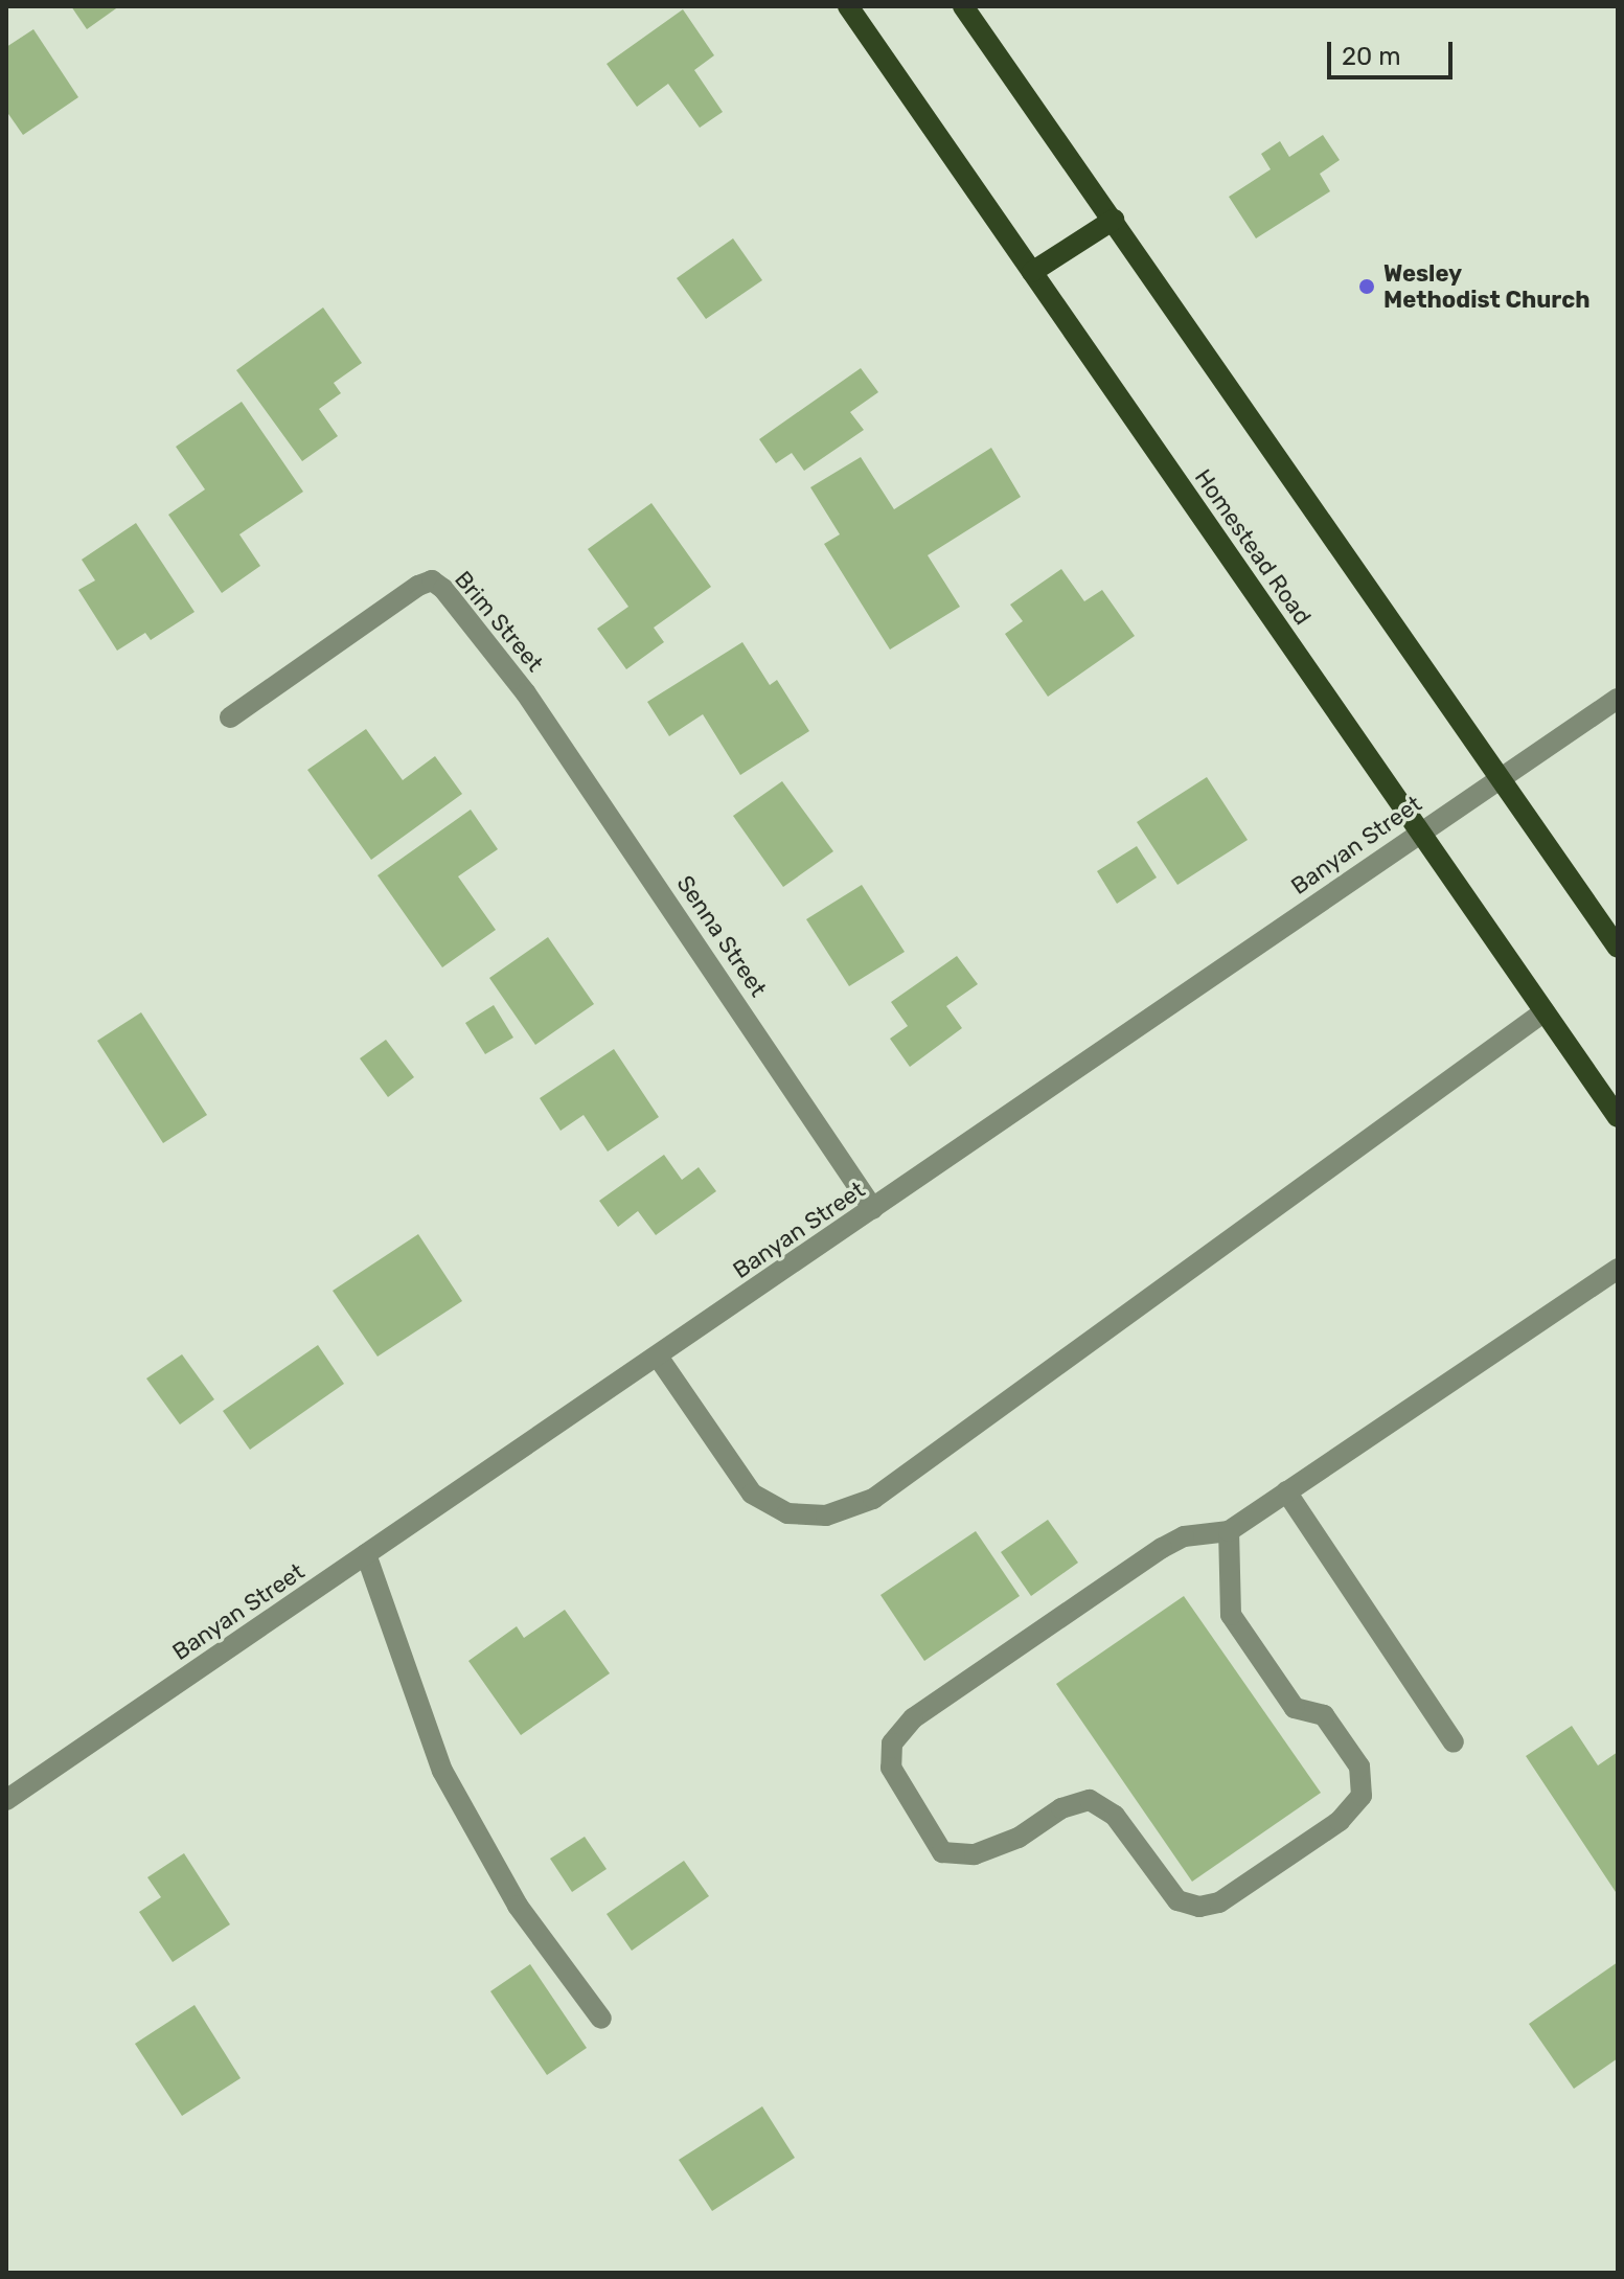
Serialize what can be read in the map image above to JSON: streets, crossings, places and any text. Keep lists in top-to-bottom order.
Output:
{
  "streets": {
    "main road": ["Homestead Road"],
    "street": ["Brim Street", "Banyan Street", "Senna Street"]
  },
  "crossings": [
    ["Homestead Road", "Banyan Street"],
    ["Brim Street", "Senna Street"],
    ["Banyan Street", "Senna Street"]
  ],
  "places": ["Wesley Methodist Church"],
  "scale_bar": "20 m"
}
